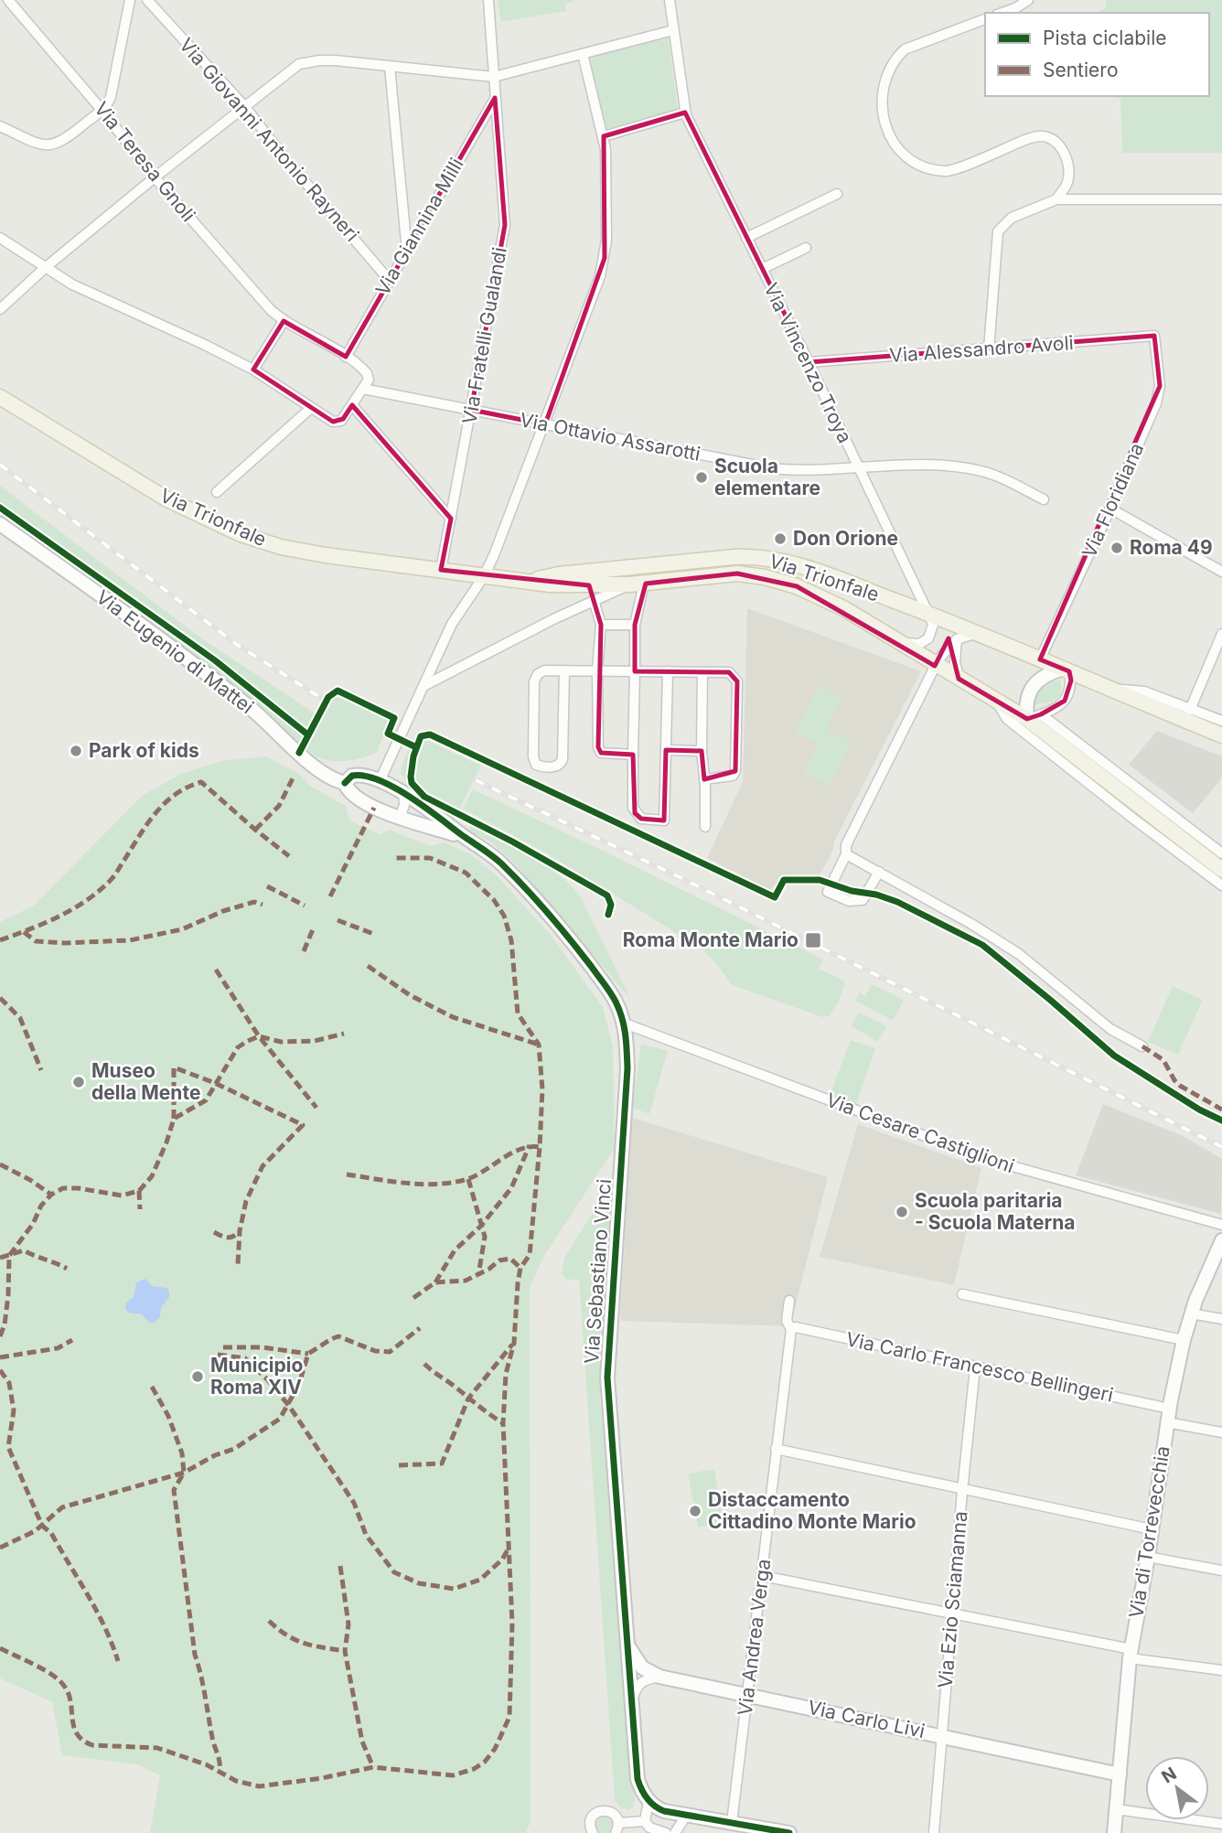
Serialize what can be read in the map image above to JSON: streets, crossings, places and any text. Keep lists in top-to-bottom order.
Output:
{
  "streets": {
    "main road": ["Via Trionfale"],
    "street": [
      "Via Giovanni Antonio Rayneri",
      "Via Teresa Gnoli",
      "Via Giannina Milli",
      "Via Fratelli Gualandi",
      "Via Alessandro Avoli",
      "Via Vincenzo Troya",
      "Via Ottavio Assarotti",
      "Via Floridiana",
      "Via Eugenio di Mattei",
      "Via Cesare Castiglioni",
      "Via Sebastiano Vinci",
      "Via Carlo Francesco Bellingeri",
      "Via di Torrevecchia",
      "Via Ezio Sciamanna",
      "Via Andrea Verga",
      "Via Carlo Livi"
    ]
  },
  "crossings": [
    ["Via Giovanni Antonio Rayneri", "Via Giannina Milli"],
    ["Via Teresa Gnoli", "Via Giannina Milli"],
    ["Via Teresa Gnoli", "Via Ottavio Assarotti"],
    ["Via Giannina Milli", "Via Fratelli Gualandi"],
    ["Via Fratelli Gualandi", "Via Ottavio Assarotti"],
    ["Via Fratelli Gualandi", "Via Trionfale"],
    ["Via Alessandro Avoli", "Via Vincenzo Troya"],
    ["Via Alessandro Avoli", "Via Floridiana"],
    ["Via Vincenzo Troya", "Via Ottavio Assarotti"],
    ["Via Vincenzo Troya", "Via Trionfale"],
    ["Via Floridiana", "Via Trionfale"],
    ["Via Eugenio di Mattei", "Via Sebastiano Vinci"],
    ["Via Cesare Castiglioni", "Via Sebastiano Vinci"],
    ["Via Sebastiano Vinci", "Via Carlo Livi"],
    ["Via Carlo Francesco Bellingeri", "Via di Torrevecchia"],
    ["Via Carlo Francesco Bellingeri", "Via Ezio Sciamanna"],
    ["Via Carlo Francesco Bellingeri", "Via Andrea Verga"],
    ["Via di Torrevecchia", "Via Carlo Livi"],
    ["Via Ezio Sciamanna", "Via Carlo Livi"],
    ["Via Andrea Verga", "Via Carlo Livi"]
  ],
  "places": {
    "other": [
      "Scuola elementare",
      "Don Orione",
      "Roma 49",
      "Park of kids",
      "Museo della Mente",
      "Scuola paritaria - Scuola Materna",
      "Municipio Roma XIV",
      "Distaccamento Cittadino Monte Mario"
    ],
    "transit": ["Roma Monte Mario"]
  },
  "legend": ["Pista ciclabile", "Sentiero"],
  "north": "top left"
}
